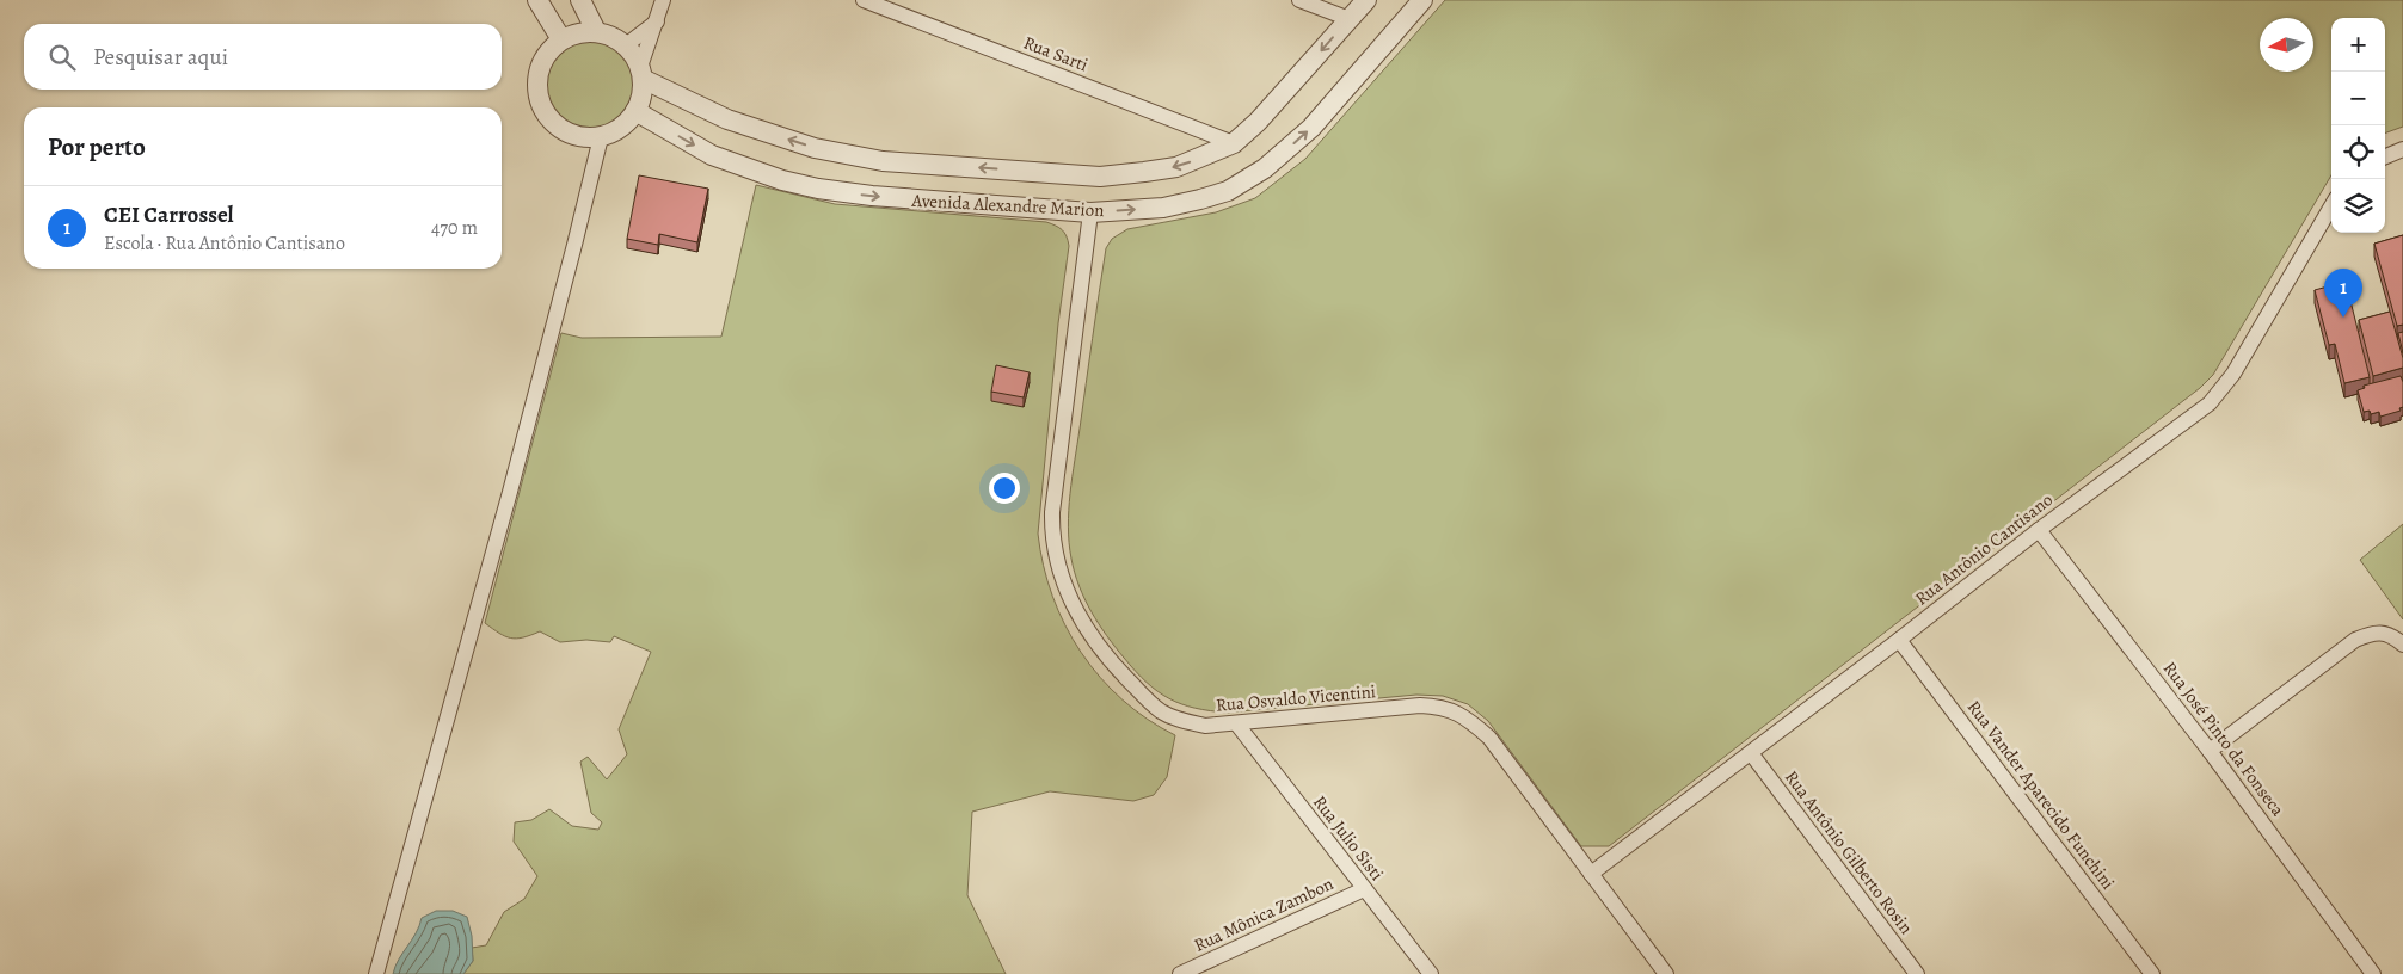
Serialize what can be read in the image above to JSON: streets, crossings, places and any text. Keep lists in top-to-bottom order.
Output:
{
  "streets": {
    "street": [
      "Rua Sarti",
      "Avenida Alexandre Marion",
      "Rua Antônio Cantisano",
      "Rua Osvaldo Vicentini",
      "Rua José Pinto da Fonseca",
      "Rua Vander Aparecido Funchini",
      "Rua Julio Sisti",
      "Rua Antônio Gilberto Rosin",
      "Rua Mônica Zambon"
    ]
  },
  "crossings": [
    ["Rua Sarti", "Avenida Alexandre Marion"],
    ["Avenida Alexandre Marion", "Rua Osvaldo Vicentini"],
    ["Rua Antônio Cantisano", "Rua Osvaldo Vicentini"],
    ["Rua Antônio Cantisano", "Rua José Pinto da Fonseca"],
    ["Rua Antônio Cantisano", "Rua Vander Aparecido Funchini"],
    ["Rua Antônio Cantisano", "Rua Antônio Gilberto Rosin"],
    ["Rua Osvaldo Vicentini", "Rua Julio Sisti"],
    ["Rua Julio Sisti", "Rua Mônica Zambon"]
  ],
  "north": "left",
  "page": {
    "map_buttons": ["+", "−"],
    "search": "Pesquisar aqui",
    "heading": "Por perto",
    "list": [
      {
        "mark": "1",
        "name": "CEI Carrossel",
        "note": "Escola · Rua Antônio Cantisano",
        "value": "470 m"
      }
    ],
    "pins": "1"
  }
}
